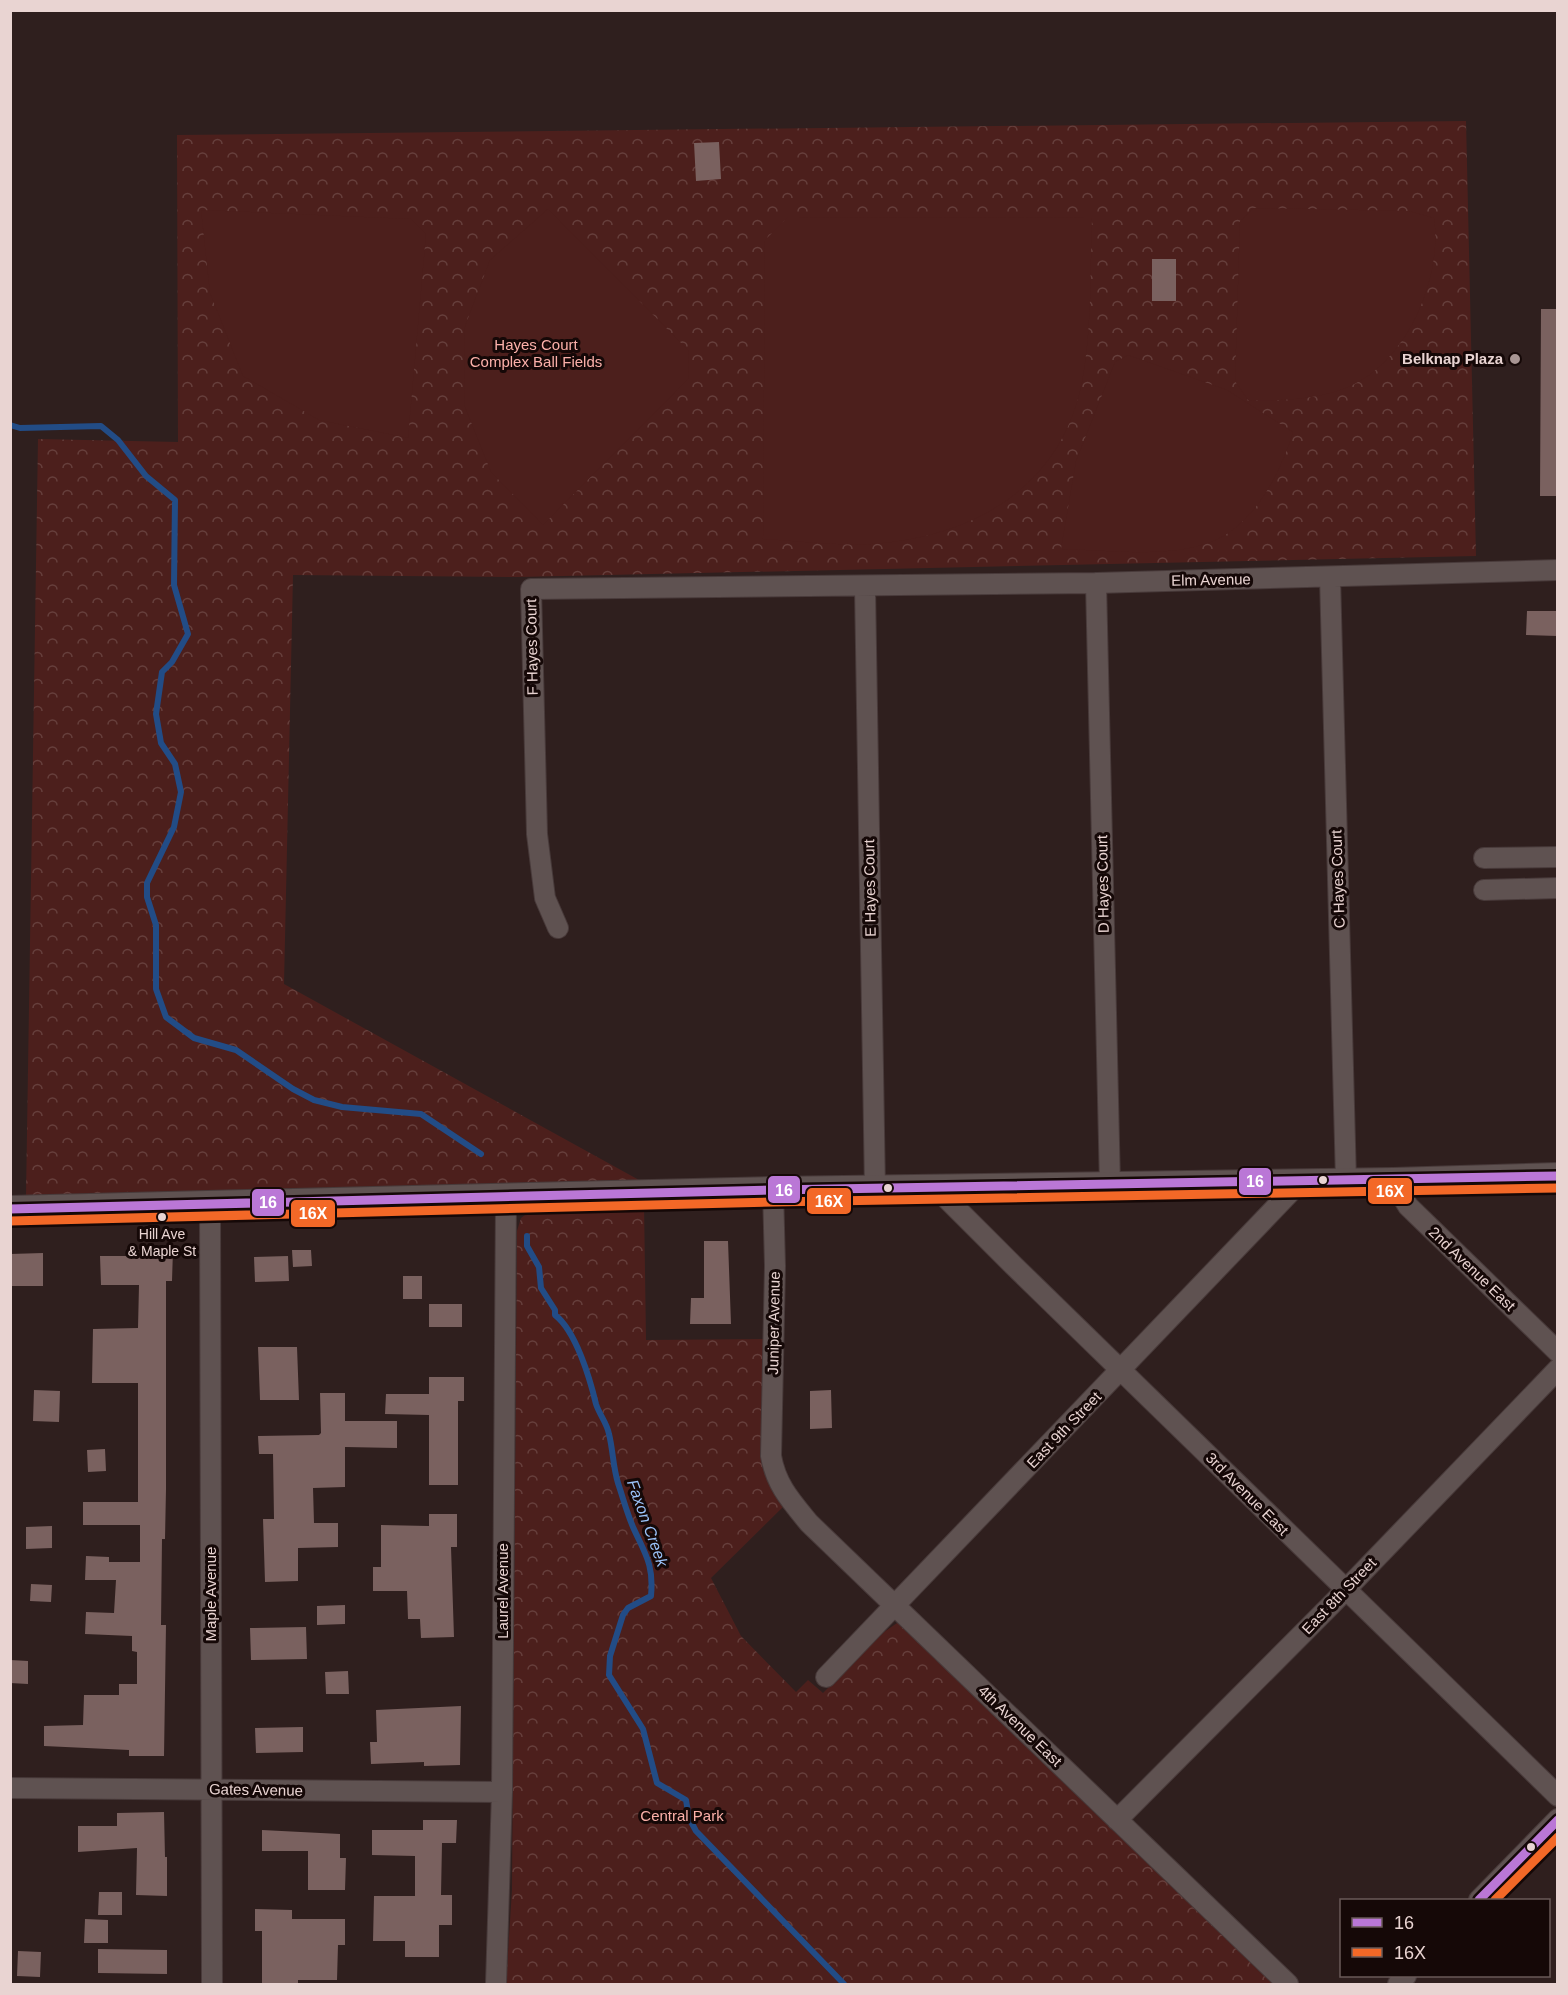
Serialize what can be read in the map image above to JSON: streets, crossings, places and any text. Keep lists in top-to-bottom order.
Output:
{
  "streets": {
    "street": [
      "Elm Avenue",
      "F Hayes Court",
      "C Hayes Court",
      "D Hayes Court",
      "E Hayes Court",
      "2nd Avenue East",
      "Juniper Avenue",
      "East 9th Street",
      "3rd Avenue East",
      "Laurel Avenue",
      "Maple Avenue",
      "East 8th Street",
      "4th Avenue East",
      "Gates Avenue"
    ]
  },
  "crossings": [
    ["Elm Avenue", "F Hayes Court"],
    ["Elm Avenue", "C Hayes Court"],
    ["Elm Avenue", "D Hayes Court"],
    ["Elm Avenue", "E Hayes Court"],
    ["F Hayes Court", "E Hayes Court"],
    ["Juniper Avenue", "4th Avenue East"],
    ["East 9th Street", "3rd Avenue East"],
    ["East 9th Street", "4th Avenue East"],
    ["3rd Avenue East", "East 8th Street"],
    ["Laurel Avenue", "Gates Avenue"],
    ["Maple Avenue", "Gates Avenue"],
    ["East 8th Street", "4th Avenue East"]
  ],
  "water": ["Faxon Creek"],
  "parks": ["Hayes Court Complex Ball Fields", "Central Park"],
  "places": ["Belknap Plaza", "Hill Ave & Maple St"],
  "lines": ["transit line 16", "transit line 16X"],
  "legend": ["16", "16X"]
}
